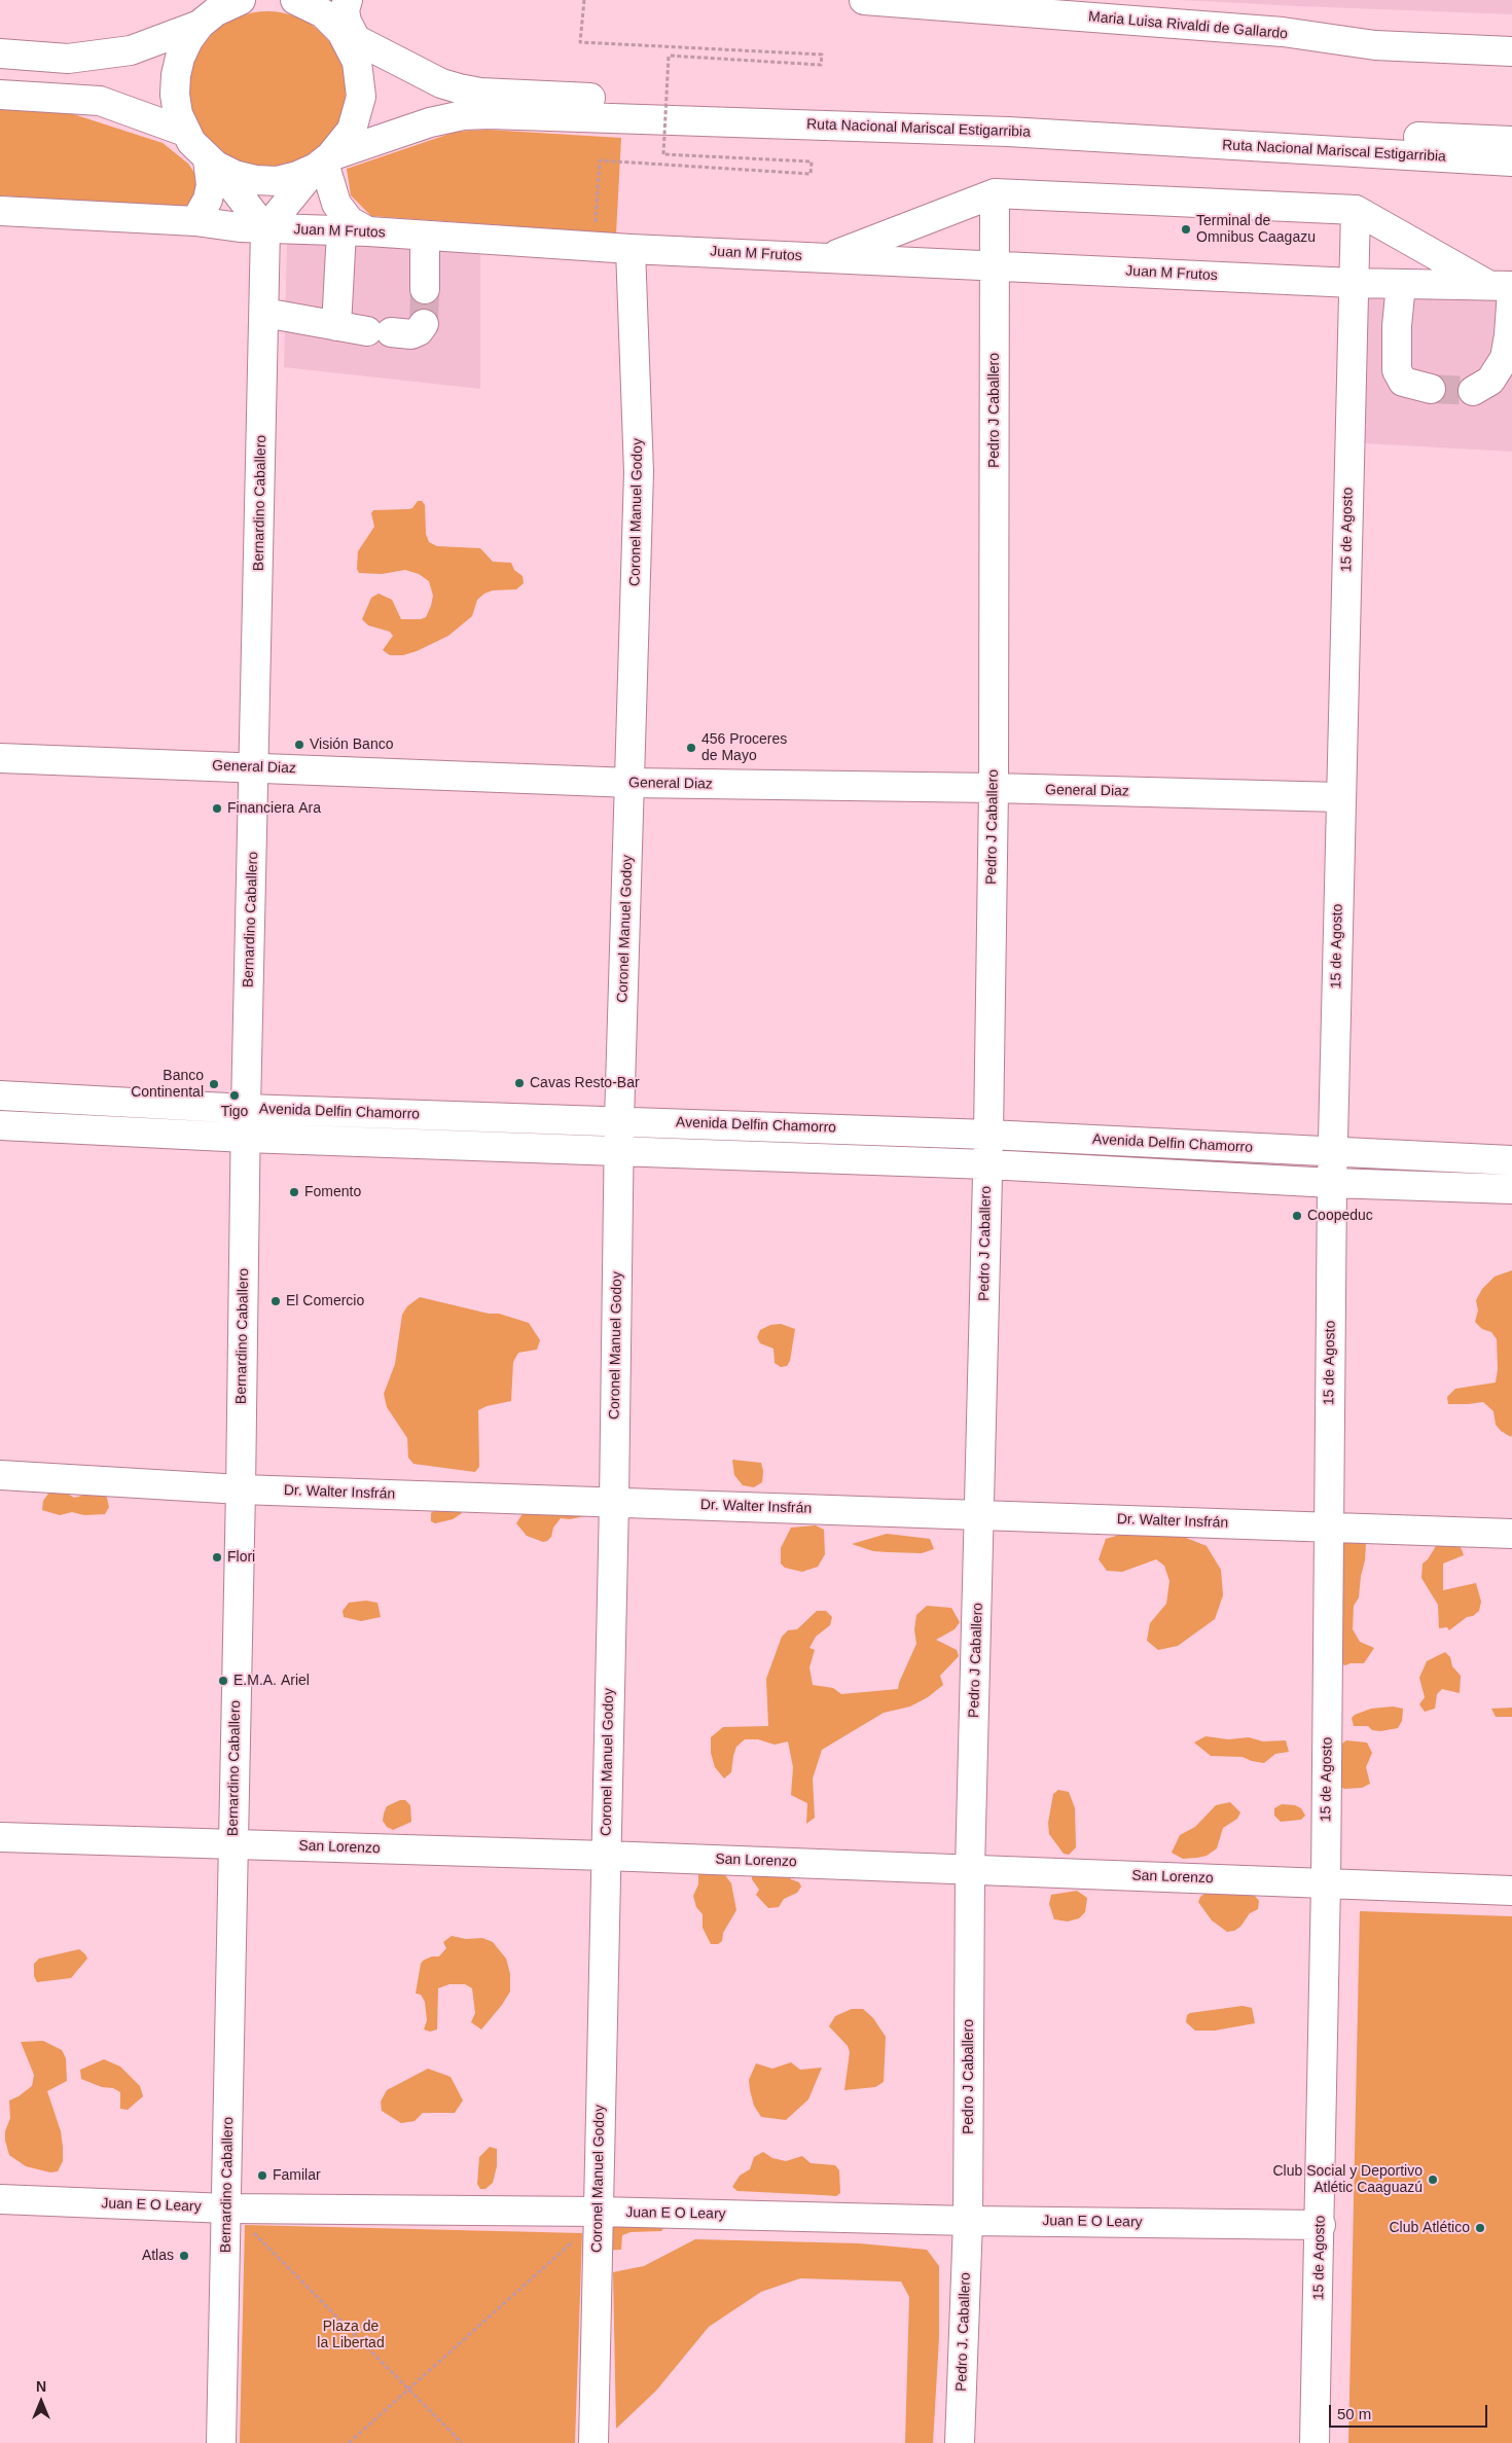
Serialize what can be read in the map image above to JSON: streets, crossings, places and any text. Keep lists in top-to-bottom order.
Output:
{
  "streets": {
    "main road": [
      "Maria Luisa Rivaldi de Gallardo",
      "Ruta Nacional Mariscal Estigarribia",
      "Juan M Frutos",
      "Pedro J Caballero",
      "Bernardino Caballero",
      "Coronel Manuel Godoy",
      "15 de Agosto",
      "General Diaz",
      "Avenida Delfin Chamorro",
      "Dr. Walter Insfrán",
      "San Lorenzo",
      "Juan E O Leary",
      "Pedro J. Caballero"
    ]
  },
  "crossings": [
    ["Juan M Frutos", "Pedro J Caballero"],
    ["Juan M Frutos", "Bernardino Caballero"],
    ["Juan M Frutos", "Coronel Manuel Godoy"],
    ["Juan M Frutos", "15 de Agosto"],
    ["Pedro J Caballero", "General Diaz"],
    ["Pedro J Caballero", "Avenida Delfin Chamorro"],
    ["Pedro J Caballero", "Dr. Walter Insfrán"],
    ["Pedro J Caballero", "San Lorenzo"],
    ["Pedro J Caballero", "Juan E O Leary"],
    ["Pedro J Caballero", "Pedro J. Caballero"],
    ["Bernardino Caballero", "General Diaz"],
    ["Bernardino Caballero", "Avenida Delfin Chamorro"],
    ["Bernardino Caballero", "Dr. Walter Insfrán"],
    ["Bernardino Caballero", "San Lorenzo"],
    ["Bernardino Caballero", "Juan E O Leary"],
    ["Coronel Manuel Godoy", "General Diaz"],
    ["Coronel Manuel Godoy", "Avenida Delfin Chamorro"],
    ["Coronel Manuel Godoy", "Dr. Walter Insfrán"],
    ["Coronel Manuel Godoy", "San Lorenzo"],
    ["Coronel Manuel Godoy", "Juan E O Leary"],
    ["15 de Agosto", "General Diaz"],
    ["15 de Agosto", "Avenida Delfin Chamorro"],
    ["15 de Agosto", "Dr. Walter Insfrán"],
    ["15 de Agosto", "San Lorenzo"],
    ["15 de Agosto", "Juan E O Leary"],
    ["Juan E O Leary", "Pedro J. Caballero"]
  ],
  "parks": ["Plaza de la Libertad"],
  "places": [
    "Terminal de Omnibus Caagazu",
    "Visión Banco",
    "456 Proceres de Mayo",
    "Financiera Ara",
    "Cavas Resto-Bar",
    "Banco Continental",
    "Tigo",
    "Fomento",
    "Coopeduc",
    "El Comercio",
    "Flori",
    "E.M.A. Ariel",
    "Familar",
    "Club Social y Deportivo Atlétic Caaguazú",
    "Club Atlético",
    "Atlas"
  ],
  "scale_bar": "50 m",
  "north": "top"
}
